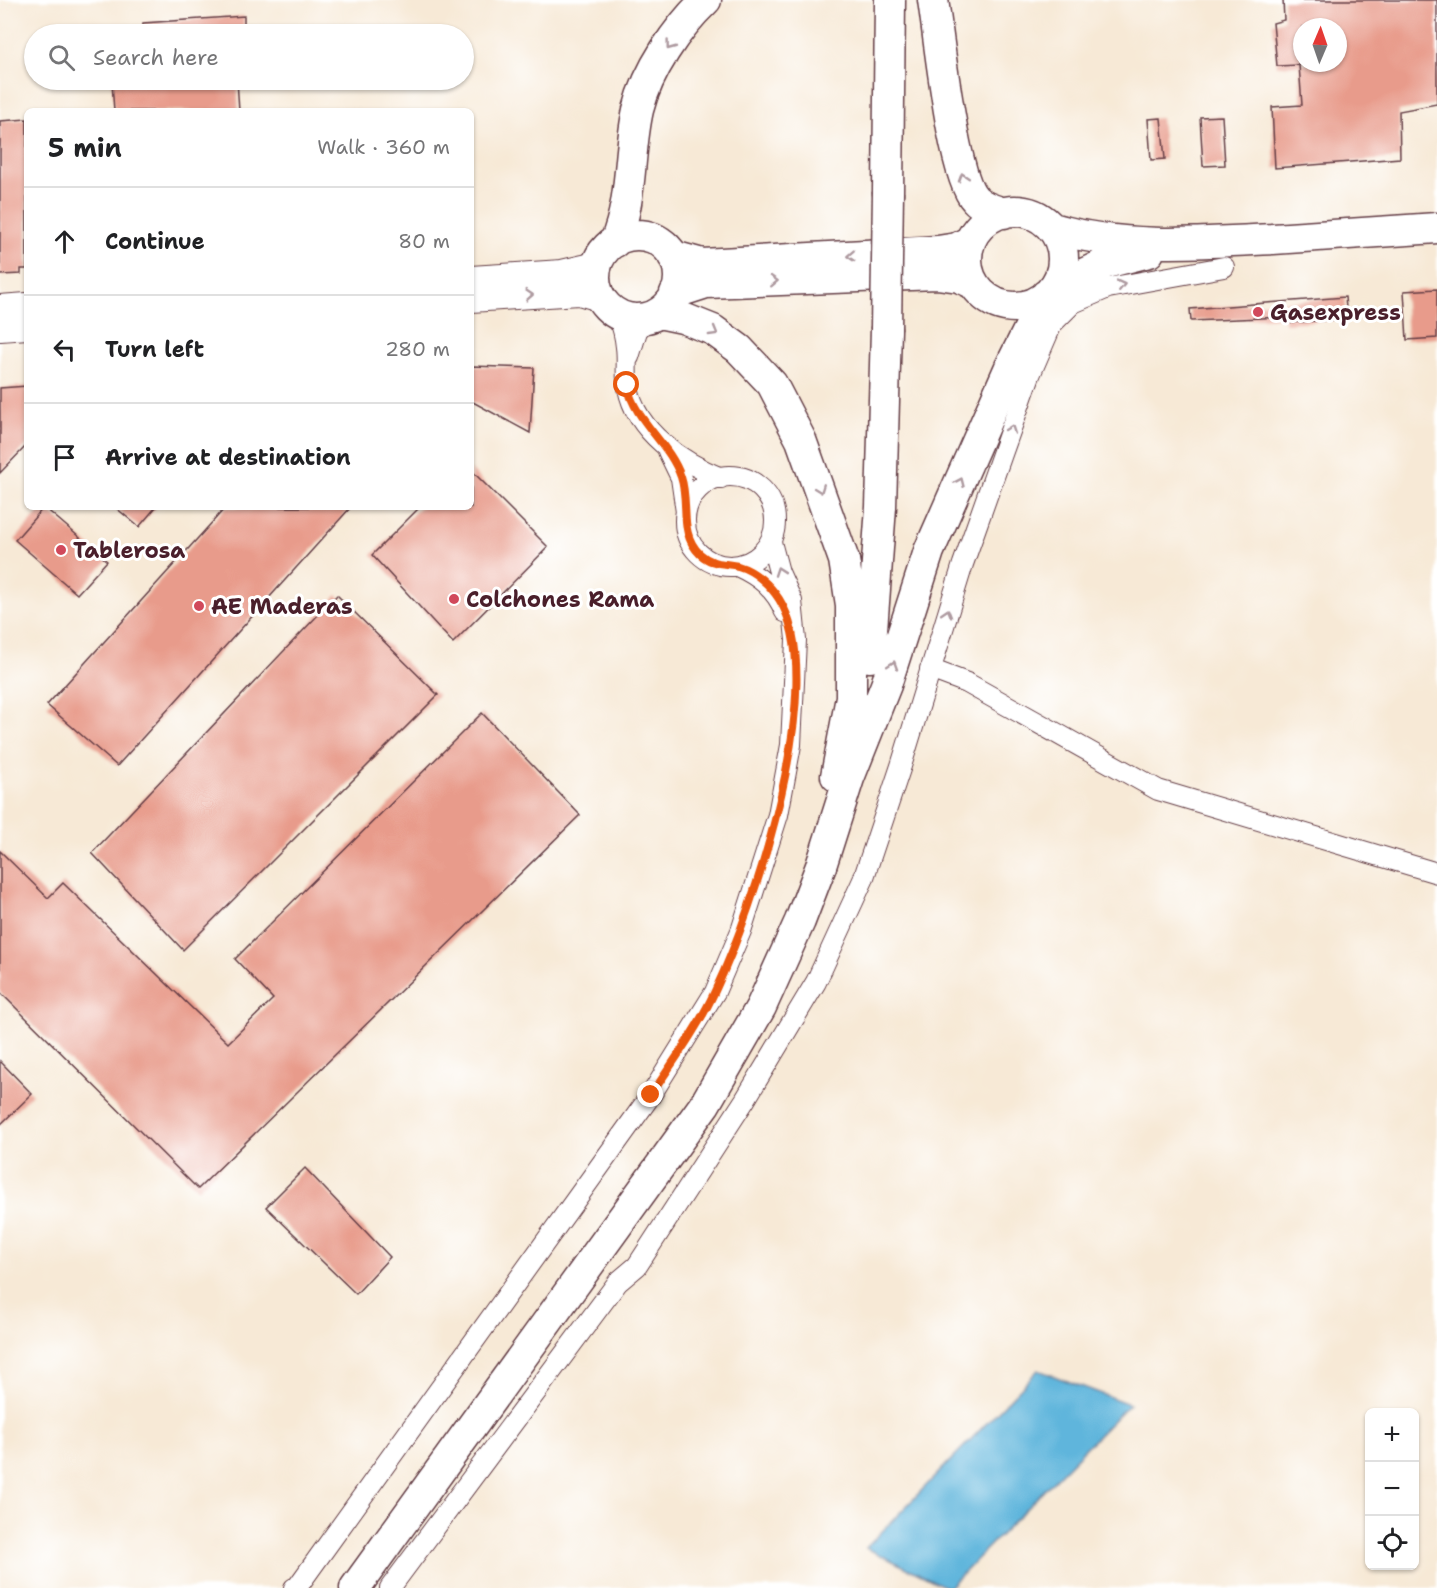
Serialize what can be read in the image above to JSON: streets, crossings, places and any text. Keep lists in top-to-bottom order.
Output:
{
  "places": [
    "Gasexpress",
    "Tablerosa",
    "Colchones Rama",
    "AE Maderas"
  ],
  "north": "top",
  "page": {
    "search": "Search here",
    "heading": ["5 min", "Walk · 360 m"],
    "list": [
      ["Continue", "80 m"],
      ["Turn left", "280 m"],
      "Arrive at destination"
    ],
    "map_buttons": ["+", "−"]
  }
}
